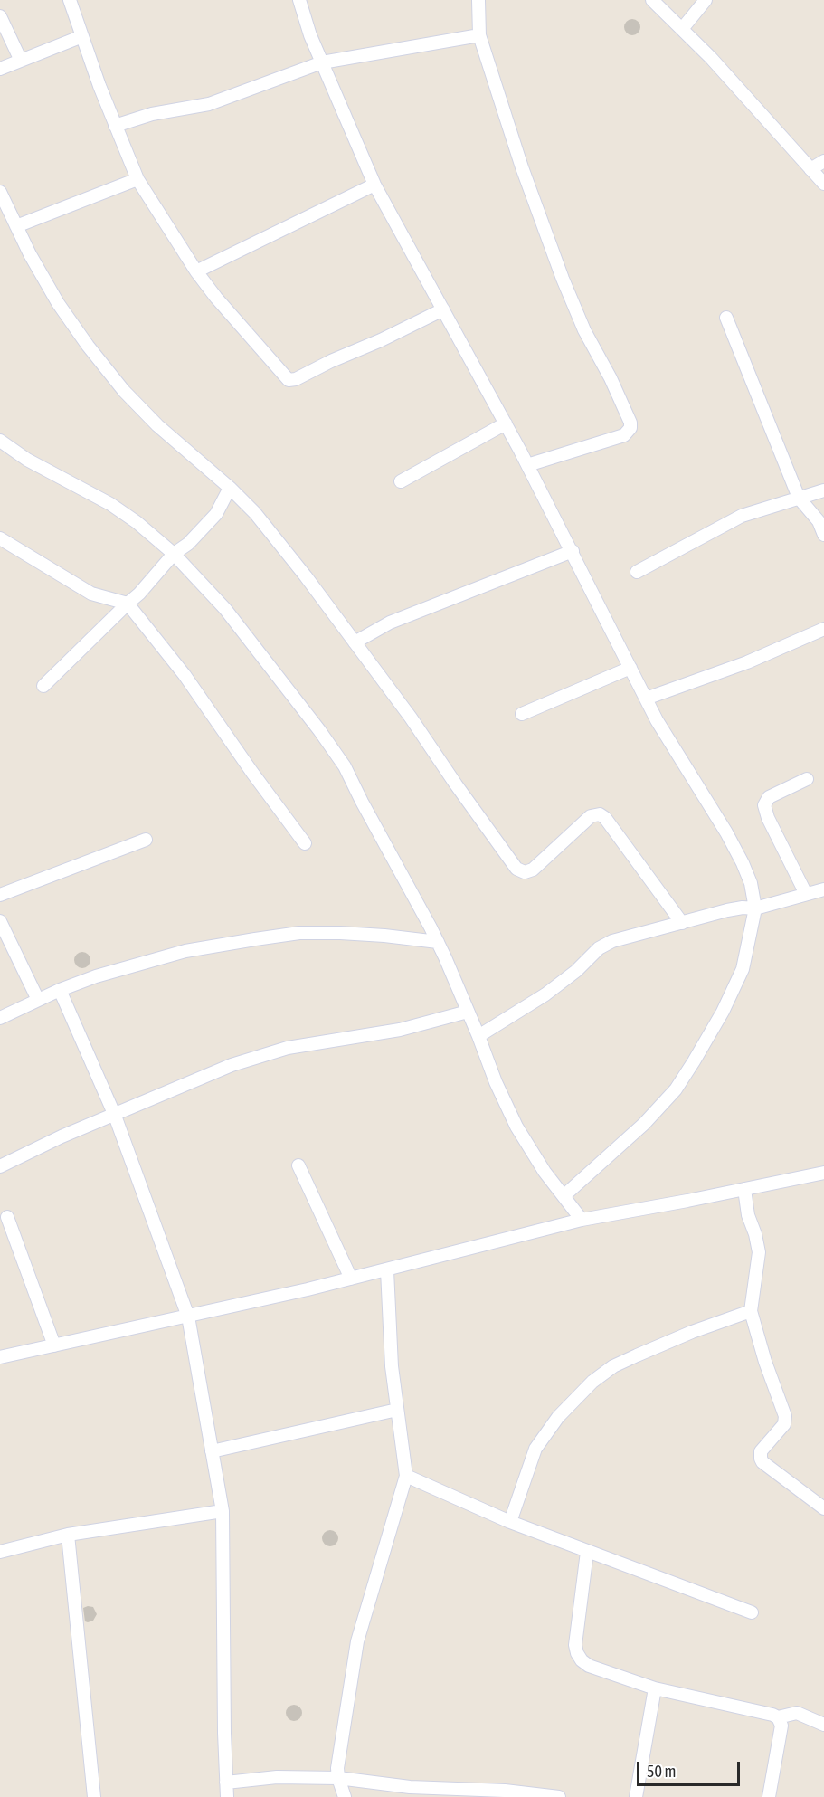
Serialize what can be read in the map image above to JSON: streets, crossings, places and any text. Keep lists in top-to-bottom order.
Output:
{
  "scale_bar": "50 m"
}
